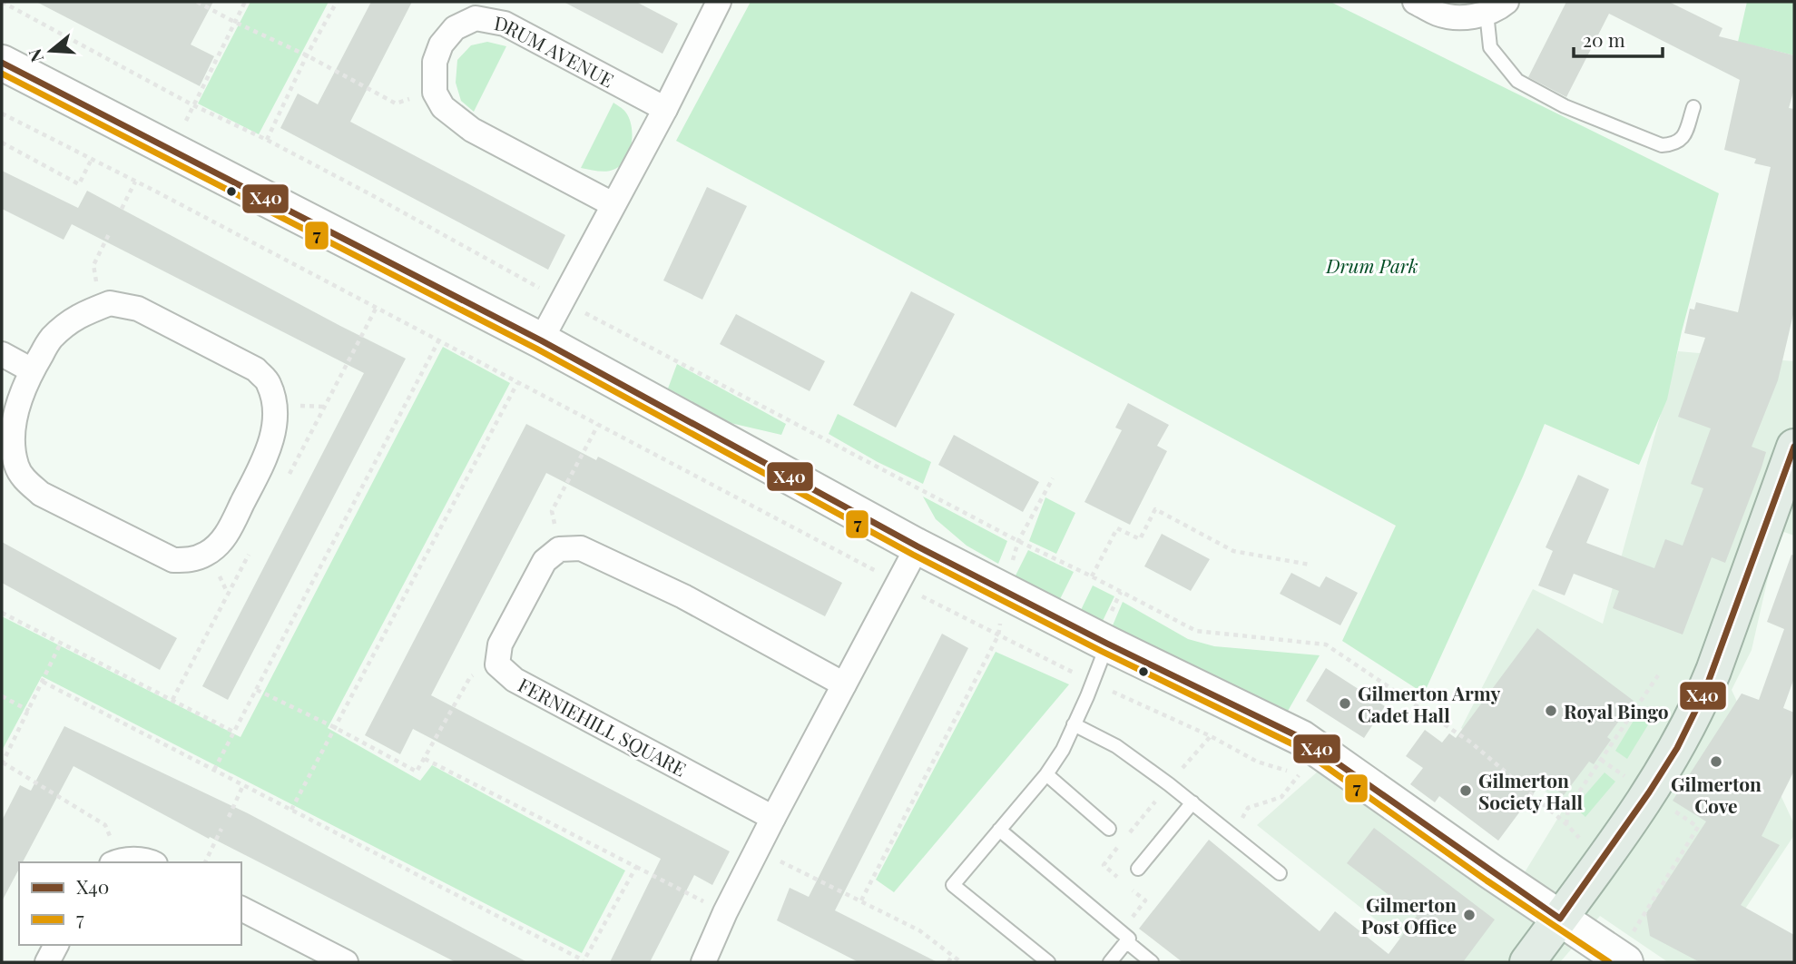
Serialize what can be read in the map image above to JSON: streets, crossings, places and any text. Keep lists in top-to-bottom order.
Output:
{
  "streets": {
    "street": ["DRUM AVENUE", "FERNIEHILL SQUARE"]
  },
  "parks": ["Drum Park"],
  "places": [
    "Gilmerton Army Cadet Hall",
    "Royal Bingo",
    "Gilmerton Cove",
    "Gilmerton Society Hall",
    "Gilmerton Post Office"
  ],
  "lines": ["transit line X40", "transit line 7"],
  "legend": ["X40", "7"],
  "scale_bar": "20 m",
  "north": "left"
}
